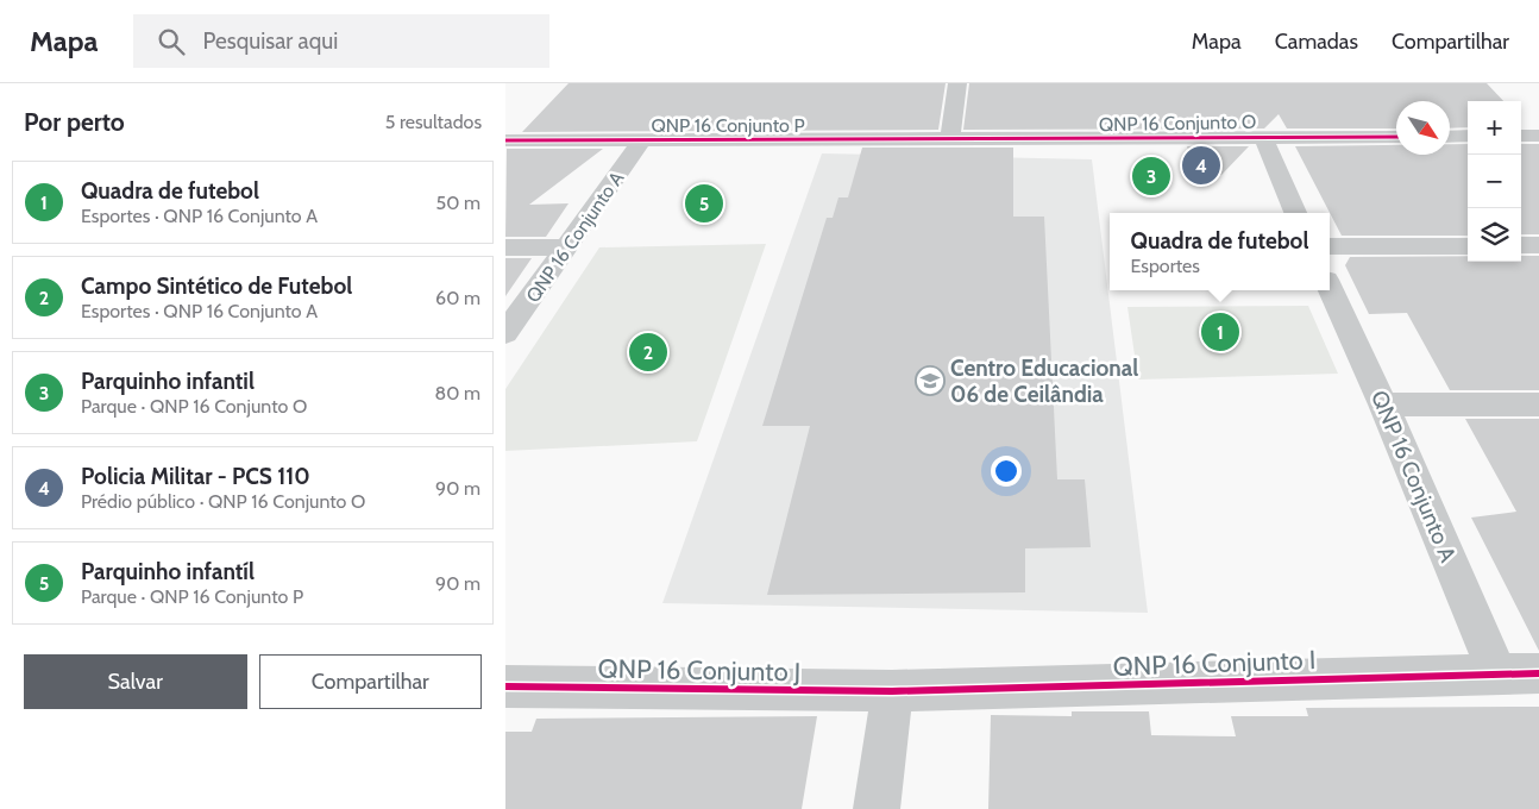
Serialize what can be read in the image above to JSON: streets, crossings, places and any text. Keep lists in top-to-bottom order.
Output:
{
  "streets": {
    "street": [
      "QNP 16 Conjunto O",
      "QNP 16 Conjunto P",
      "QNP 16 Conjunto A",
      "QNP 16 Conjunto I",
      "QNP 16 Conjunto J"
    ]
  },
  "crossings": [
    ["QNP 16 Conjunto O", "QNP 16 Conjunto P"],
    ["QNP 16 Conjunto P", "QNP 16 Conjunto A"],
    ["QNP 16 Conjunto A", "QNP 16 Conjunto I"],
    ["QNP 16 Conjunto I", "QNP 16 Conjunto J"]
  ],
  "places": {
    "school or university": ["Centro Educacional 06 de Ceilândia"]
  },
  "north": "bottom right",
  "page": {
    "header": "Mapa",
    "search": "Pesquisar aqui",
    "nav": ["Mapa", "Camadas", "Compartilhar"],
    "heading": ["Por perto", "5 resultados"],
    "map_buttons": ["+", "−"],
    "pins": [
      "4",
      "3",
      "5",
      "1",
      "2"
    ],
    "list": [
      {
        "mark": "1",
        "name": "Quadra de futebol",
        "note": "Esportes · QNP 16 Conjunto A",
        "value": "50 m"
      },
      {
        "mark": "2",
        "name": "Campo Sintético de Futebol",
        "note": "Esportes · QNP 16 Conjunto A",
        "value": "60 m"
      },
      {
        "mark": "3",
        "name": "Parquinho infantil",
        "note": "Parque · QNP 16 Conjunto O",
        "value": "80 m"
      },
      {
        "mark": "4",
        "name": "Policia Militar - PCS 110",
        "note": "Prédio público · QNP 16 Conjunto O",
        "value": "90 m"
      },
      {
        "mark": "5",
        "name": "Parquinho infantíl",
        "note": "Parque · QNP 16 Conjunto P",
        "value": "90 m"
      }
    ],
    "popup": ["Quadra de futebol", "Esportes"],
    "buttons": ["Salvar", "Compartilhar"]
  }
}
